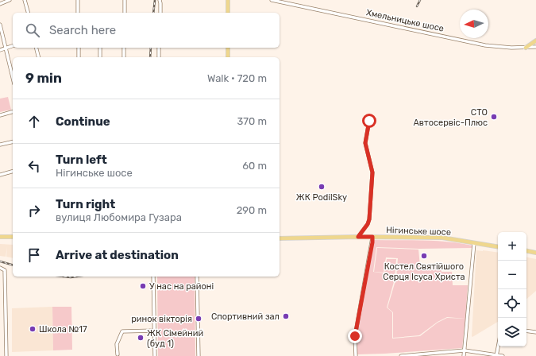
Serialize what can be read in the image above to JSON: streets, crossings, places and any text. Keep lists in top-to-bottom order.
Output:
{
  "streets": {
    "main road": ["Нігинське шосе"],
    "street": ["Хмельницьке шосе"]
  },
  "places": [
    "СТО Автосервіс-Плюс",
    "ЖК PodilSky",
    "Костел Святійшого Серця Ісуса Христа",
    "У нас на районі",
    "Спортивний зал",
    "ринок вікторія",
    "Школа №17",
    "ЖК Сімейний (буд 1)"
  ],
  "north": "left",
  "page": {
    "search": "Search here",
    "heading": ["9 min", "Walk · 720 m"],
    "list": [
      ["Continue", "370 m"],
      ["Turn left", "Нігинське шосе", "60 m"],
      ["Turn right", "вулиця Любомира Гузара", "290 m"],
      "Arrive at destination"
    ],
    "map_buttons": ["+", "−"]
  }
}
